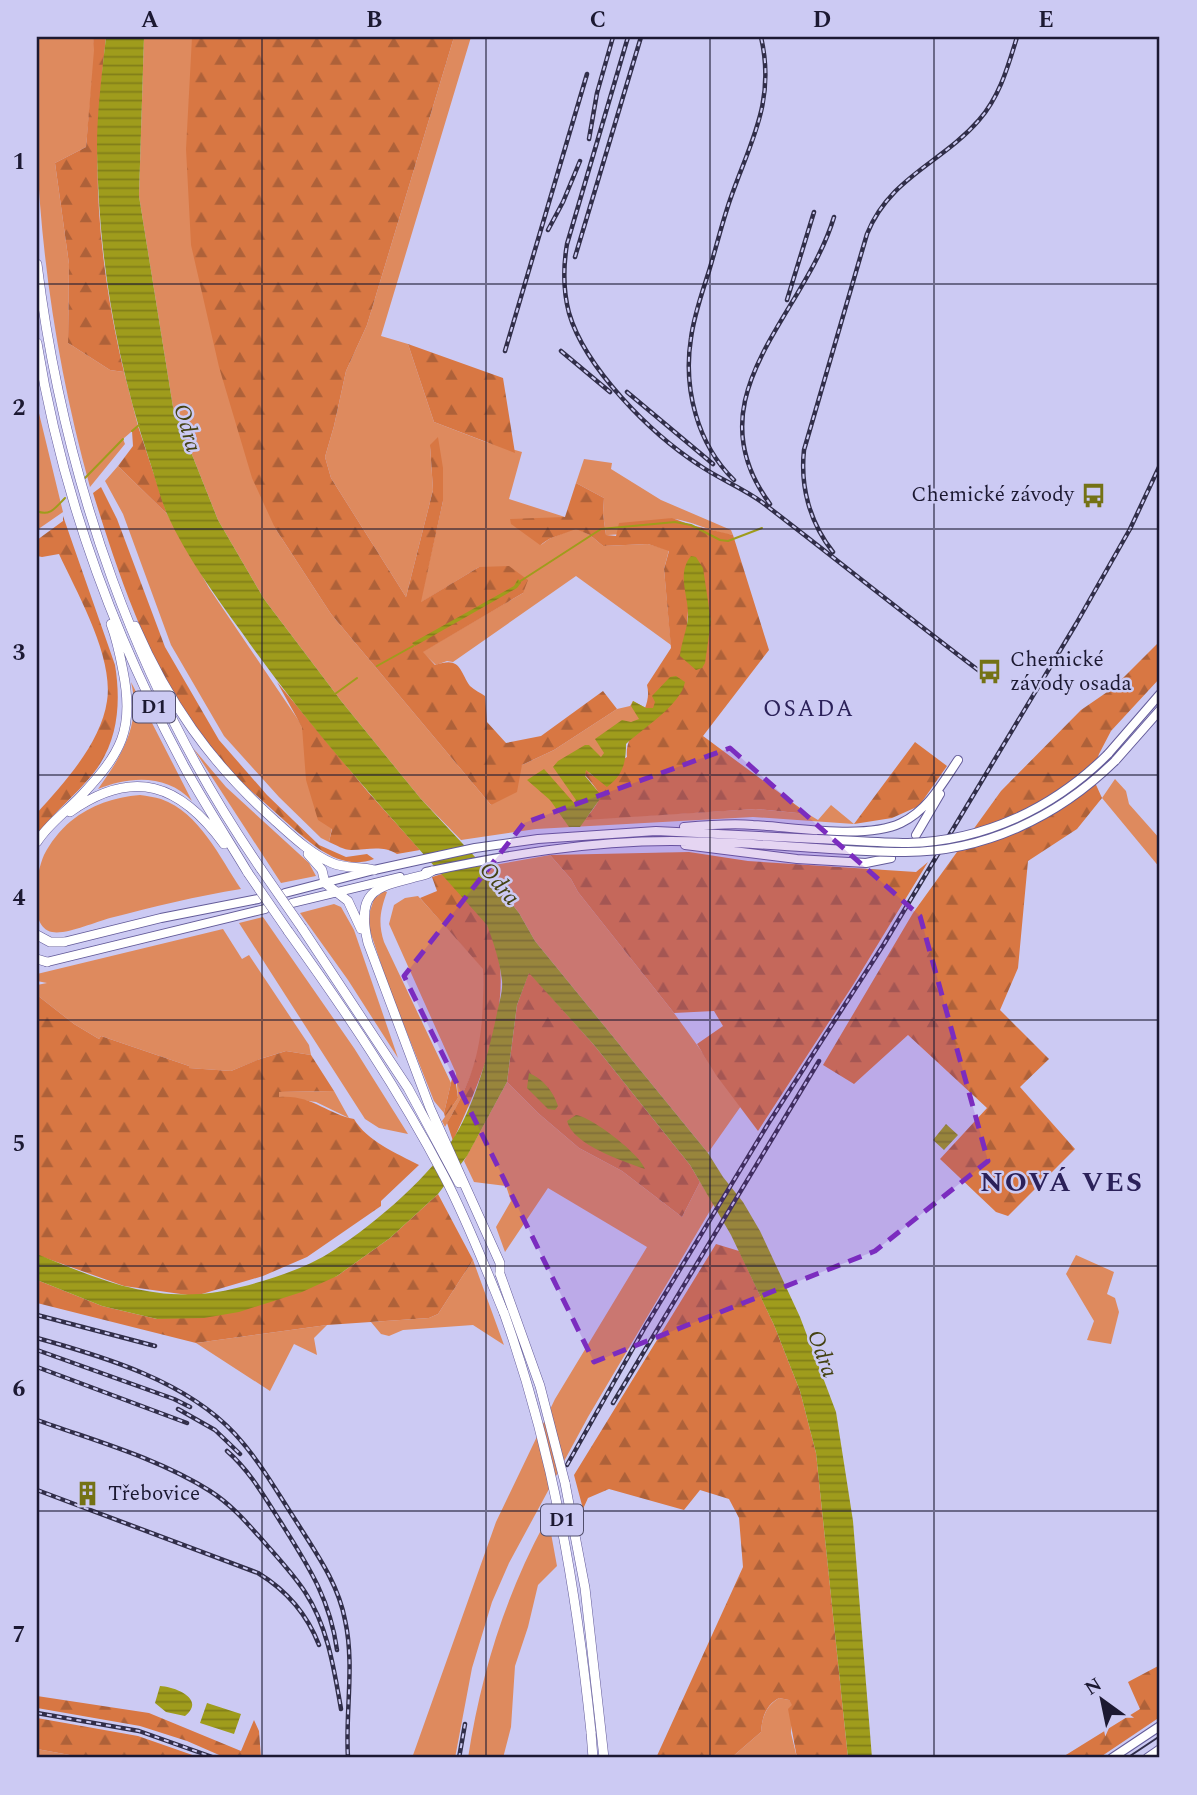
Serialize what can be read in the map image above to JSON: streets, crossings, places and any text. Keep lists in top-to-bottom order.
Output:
{
  "streets": {
    "highway": ["D1"]
  },
  "districts": ["OSADA", "NOVÁ VES"],
  "water": ["Odra"],
  "places": {
    "bus stop": ["Chemické závody", "Chemické závody osada"],
    "building": ["Třebovice"]
  },
  "north": "top left",
  "grid": {
    "columns": [
      "A",
      "B",
      "C",
      "D",
      "E"
    ],
    "rows": [
      "1",
      "2",
      "3",
      "4",
      "5",
      "6",
      "7"
    ]
  }
}
